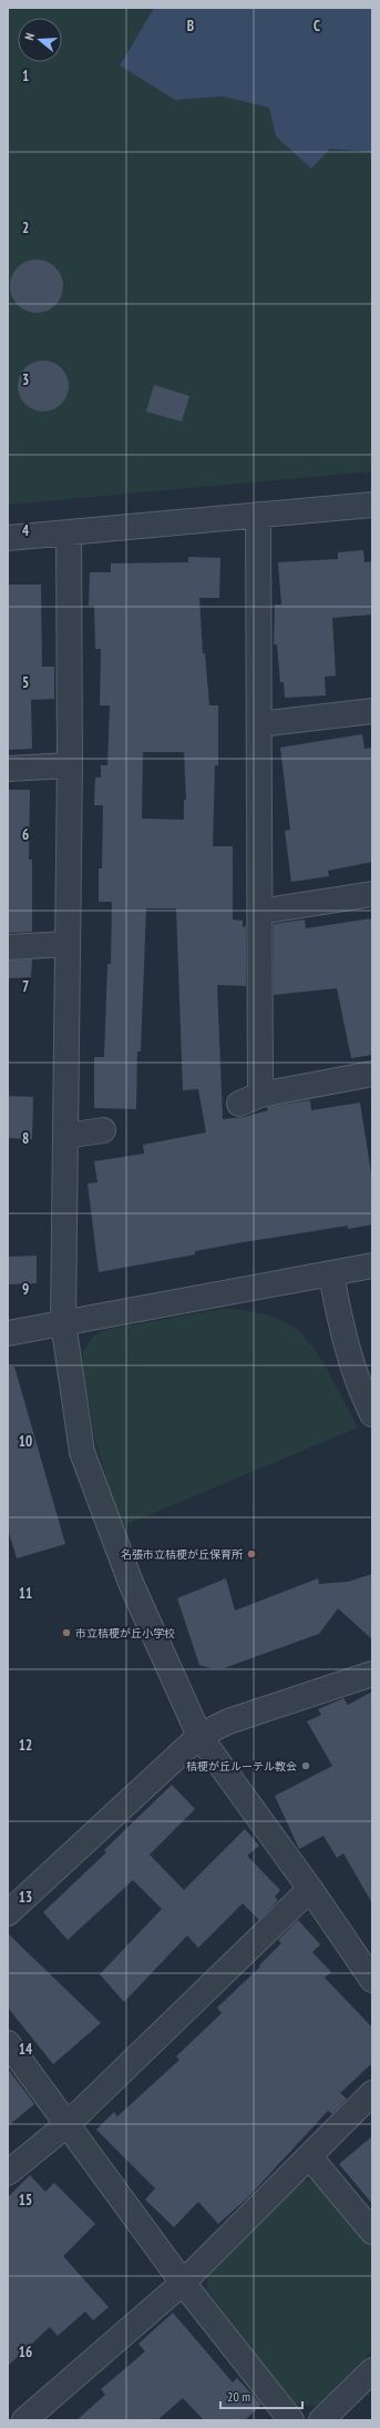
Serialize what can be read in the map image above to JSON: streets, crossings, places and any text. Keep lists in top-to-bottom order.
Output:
{
  "places": ["名張市立桔梗が丘保育所", "市立桔梗が丘小学校", "桔梗が丘ルーテル教会"],
  "scale_bar": "20 m",
  "north": "left",
  "grid": {
    "columns": ["B", "C"],
    "rows": [
      "1",
      "2",
      "3",
      "4",
      "5",
      "6",
      "7",
      "8",
      "9",
      "10",
      "11",
      "12",
      "13",
      "14",
      "15",
      "16"
    ]
  }
}
